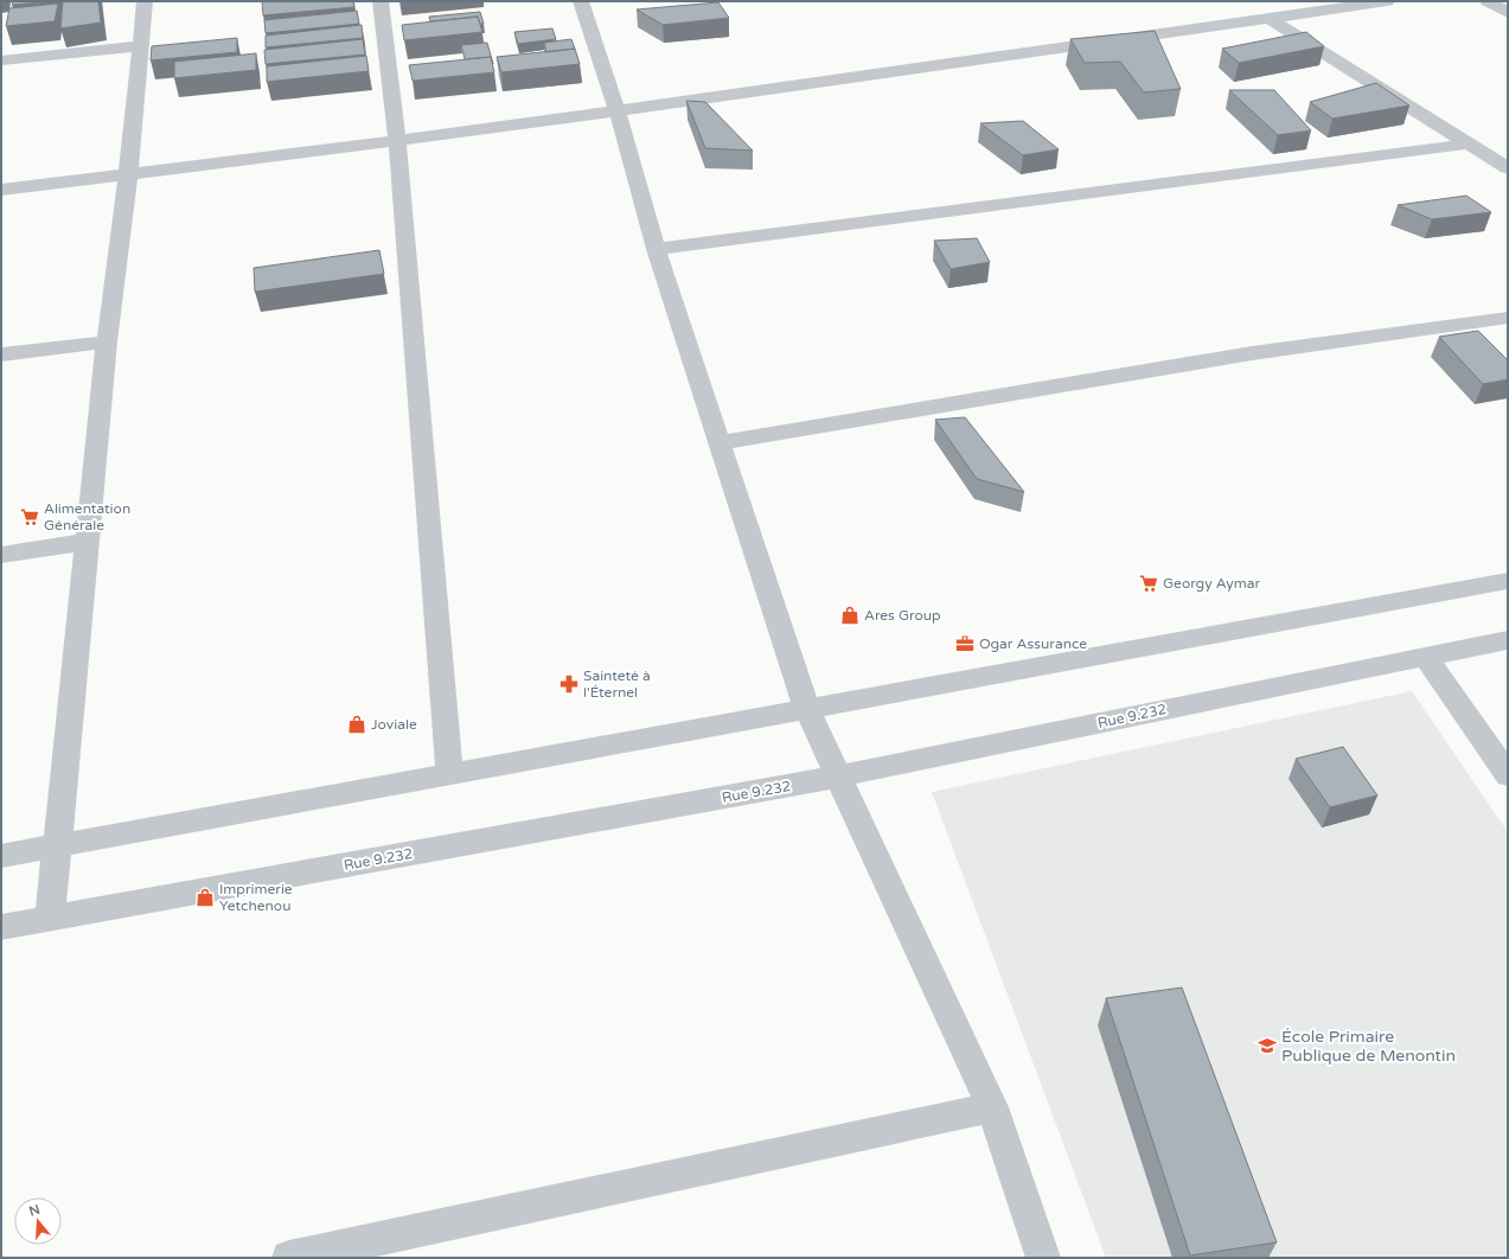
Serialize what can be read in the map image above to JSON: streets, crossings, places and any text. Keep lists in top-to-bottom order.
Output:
{
  "streets": {
    "street": ["Rue 9.232"]
  },
  "places": {
    "supermarket": ["Alimentation Générale", "Georgy Aymar"],
    "shop": ["Ares Group", "Joviale", "Imprimerie Yetchenou"],
    "office": ["Ogar Assurance"],
    "pharmacy": ["Sainteté à l'Éternel"],
    "school or university": ["École Primaire Publique de Menontin"]
  },
  "north": "top"
}
